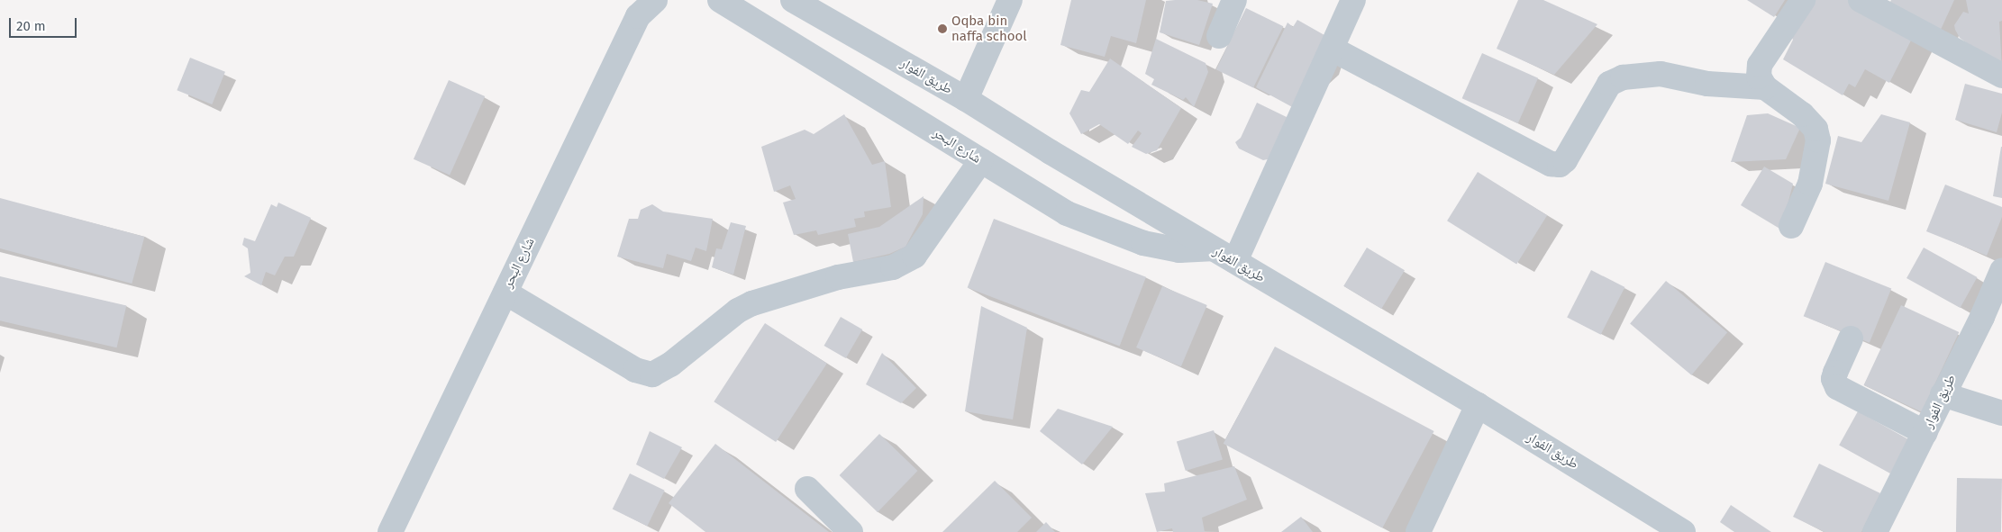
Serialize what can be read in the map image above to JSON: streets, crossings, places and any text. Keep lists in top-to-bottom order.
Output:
{
  "streets": {
    "street": ["طريق الفوار", "شارع البحر"]
  },
  "crossings": [
    ["طريق الفوار", "شارع البحر"]
  ],
  "places": ["Oqba bin naffa school"],
  "scale_bar": "20 m"
}
